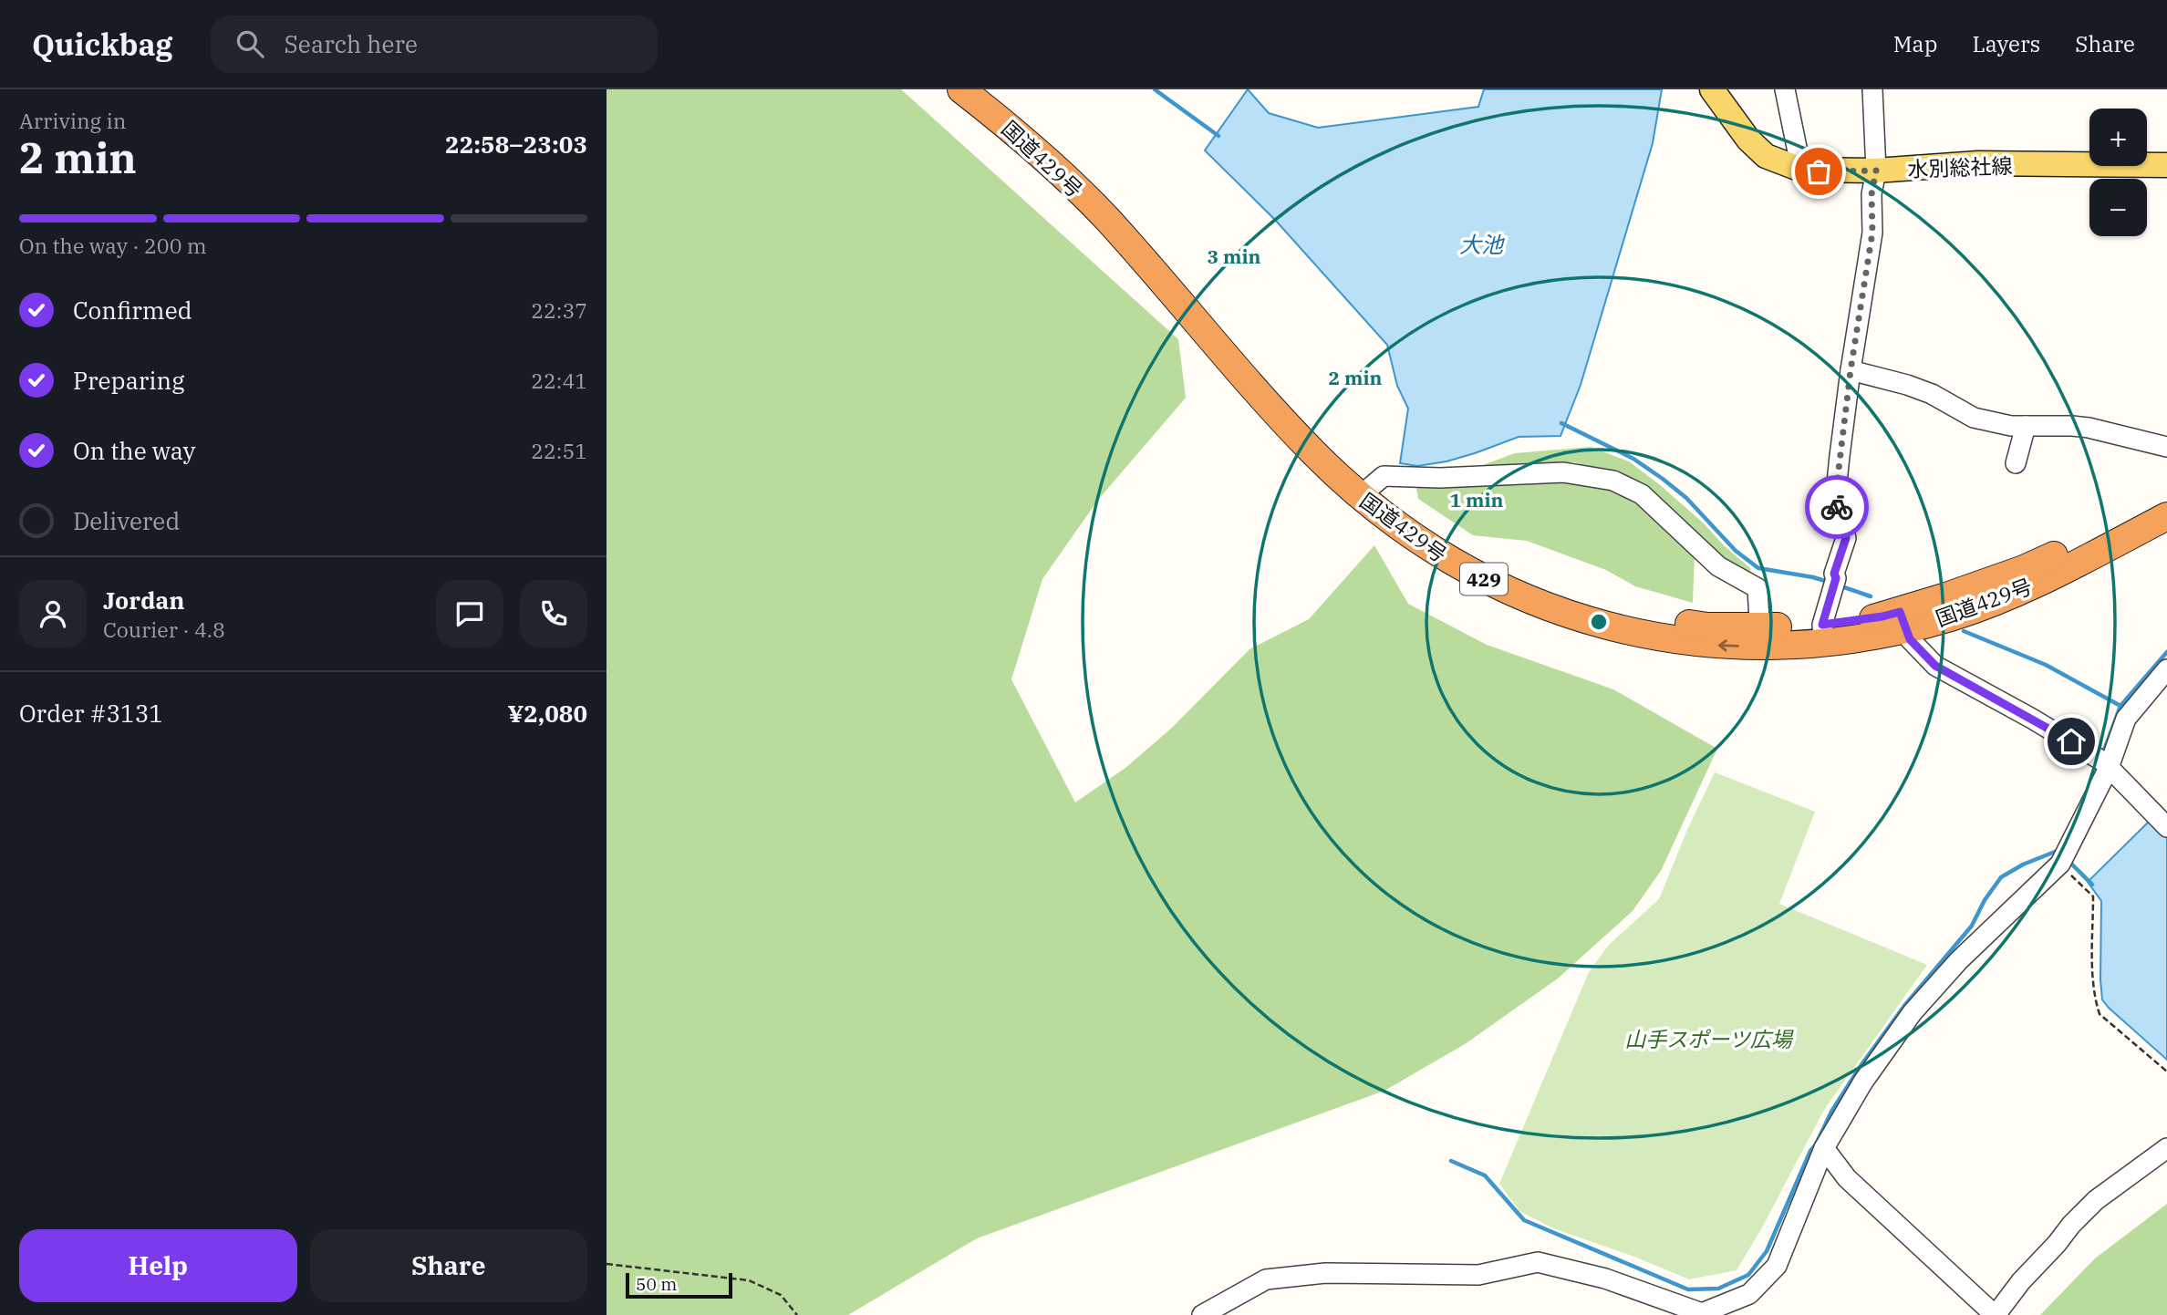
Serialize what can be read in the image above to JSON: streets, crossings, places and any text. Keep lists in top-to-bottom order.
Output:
{
  "streets": {
    "highway": ["国道429号", "429"],
    "main road": ["水別総社線"]
  },
  "water": ["大池"],
  "parks": ["山手スポーツ広場"],
  "scale_bar": "50 m",
  "page": {
    "header": "Quickbag",
    "search": "Search here",
    "nav": ["Map", "Layers", "Share"],
    "heading": ["2 min", "Arriving in", "22:58–23:03"],
    "panel": [
      "Jordan",
      "Courier · 4.8",
      "Order #3131",
      "¥2,080"
    ],
    "map_buttons": ["+", "−"],
    "bar": "On the way · 200 m",
    "list": [
      ["Confirmed", "22:37"],
      ["Preparing", "22:41"],
      ["On the way", "22:51"],
      "Delivered"
    ],
    "buttons": ["Help", "Share"],
    "scale": "50 m"
  },
  "rings": ["3 min", "2 min", "1 min"]
}
